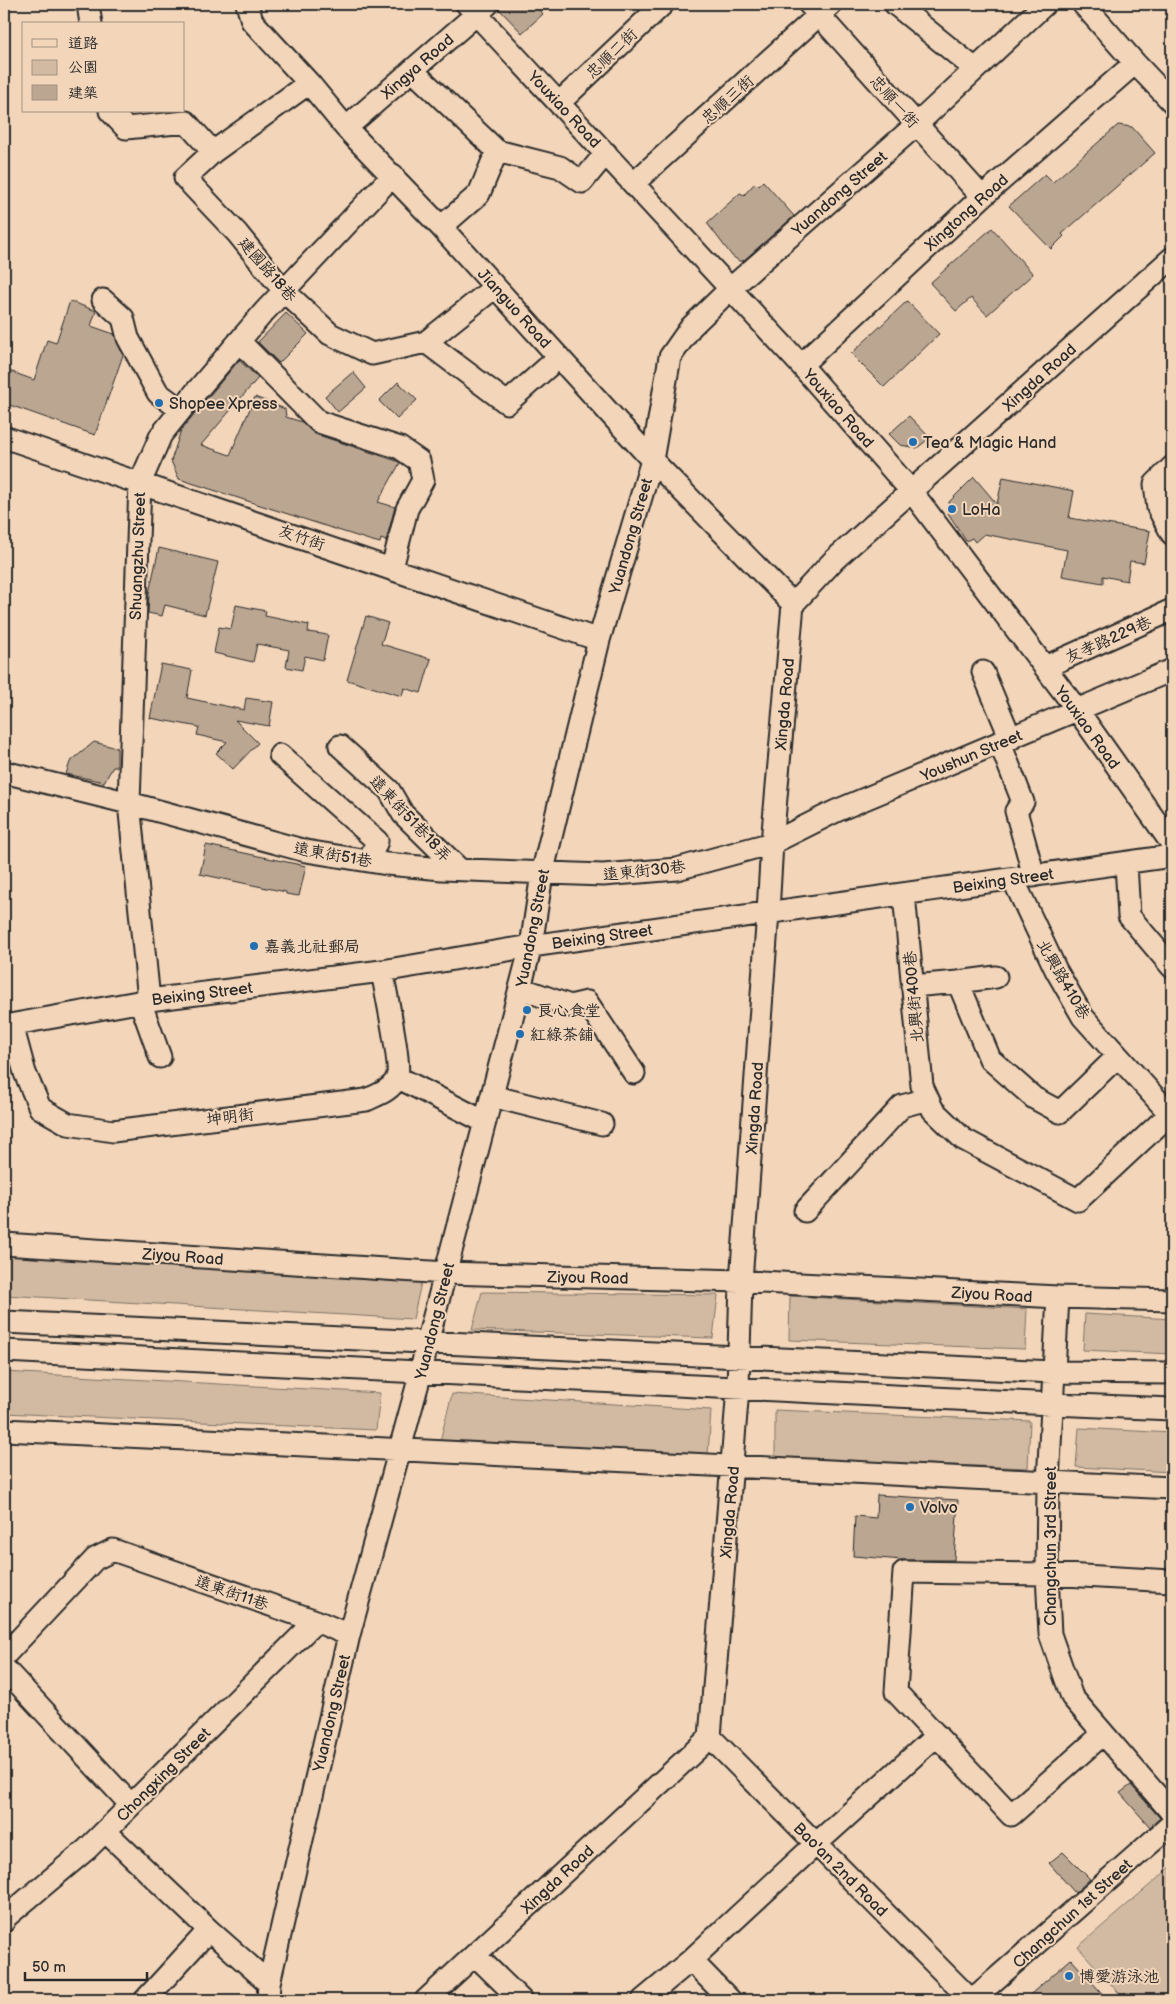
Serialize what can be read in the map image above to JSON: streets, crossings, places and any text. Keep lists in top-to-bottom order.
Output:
{
  "streets": {
    "street": [
      "忠順二街",
      "Xingya Road",
      "忠順三街",
      "忠順一街",
      "Youxiao Road",
      "Yuandong Street",
      "Xingtong Road",
      "建國路18巷",
      "Jianguo Road",
      "Xingda Road",
      "友竹街",
      "Shuangzhu Street",
      "友孝路229巷",
      "Youshun Street",
      "遠東街51巷18弄",
      "遠東街51巷",
      "遠東街30巷",
      "Beixing Street",
      "北興路410巷",
      "北興街400巷",
      "坤明街",
      "Ziyou Road",
      "Changchun 3rd Street",
      "遠東街11巷",
      "Chongxing Street",
      "Bao'an 2nd Road",
      "Changchun 1st Street"
    ]
  },
  "crossings": [
    ["忠順二街", "Youxiao Road"],
    ["Xingya Road", "Youxiao Road"],
    ["Xingya Road", "Jianguo Road"],
    ["忠順三街", "忠順一街"],
    ["忠順三街", "Youxiao Road"],
    ["忠順一街", "Yuandong Street"],
    ["忠順一街", "Xingtong Road"],
    ["Youxiao Road", "Yuandong Street"],
    ["Youxiao Road", "Xingtong Road"],
    ["Youxiao Road", "Xingda Road"],
    ["Youxiao Road", "友孝路229巷"],
    ["Youxiao Road", "Youshun Street"],
    ["Yuandong Street", "Jianguo Road"],
    ["Yuandong Street", "友竹街"],
    ["Yuandong Street", "遠東街51巷"],
    ["Yuandong Street", "遠東街30巷"],
    ["Yuandong Street", "Beixing Street"],
    ["Yuandong Street", "Ziyou Road"],
    ["Yuandong Street", "遠東街11巷"],
    ["建國路18巷", "Jianguo Road"],
    ["建國路18巷", "Shuangzhu Street"],
    ["Jianguo Road", "Xingda Road"],
    ["Jianguo Road", "Shuangzhu Street"],
    ["Xingda Road", "Youshun Street"],
    ["Xingda Road", "遠東街30巷"],
    ["Xingda Road", "Beixing Street"],
    ["Xingda Road", "Ziyou Road"],
    ["Xingda Road", "Bao'an 2nd Road"],
    ["友竹街", "Shuangzhu Street"],
    ["Shuangzhu Street", "遠東街51巷"],
    ["Shuangzhu Street", "Beixing Street"],
    ["Youshun Street", "遠東街30巷"],
    ["遠東街51巷18弄", "遠東街51巷"],
    ["遠東街51巷", "遠東街30巷"],
    ["Beixing Street", "北興路410巷"],
    ["Beixing Street", "北興街400巷"],
    ["Beixing Street", "坤明街"],
    ["北興路410巷", "北興街400巷"],
    ["Ziyou Road", "Changchun 3rd Street"],
    ["遠東街11巷", "Chongxing Street"],
    ["Bao'an 2nd Road", "Changchun 1st Street"]
  ],
  "places": [
    "Shopee Xpress",
    "Tea & Magic Hand",
    "LoHa",
    "嘉義北社郵局",
    "良心食堂",
    "紅綠茶舖",
    "Volvo",
    "博愛游泳池"
  ],
  "legend": ["道路", "公園", "建築"],
  "scale_bar": "50 m"
}
